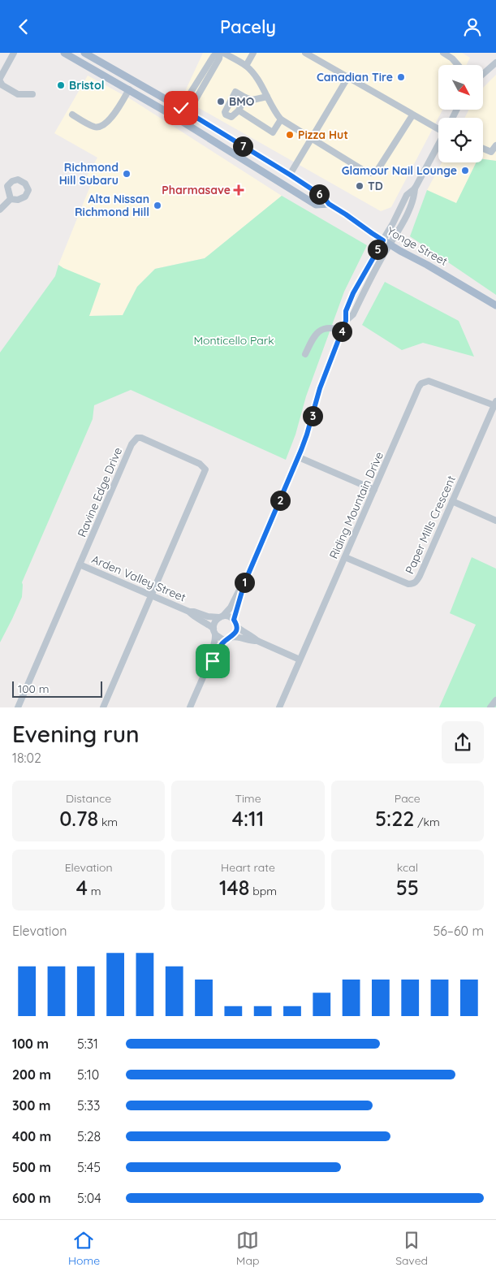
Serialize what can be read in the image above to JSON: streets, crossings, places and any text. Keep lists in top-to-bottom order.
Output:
{
  "streets": {
    "main road": ["Yonge Street"],
    "street": [
      "Ravine Edge Drive",
      "Riding Mountain Drive",
      "Paper Mills Crescent",
      "Arden Valley Street"
    ]
  },
  "crossings": [
    ["Ravine Edge Drive", "Arden Valley Street"],
    ["Riding Mountain Drive", "Paper Mills Crescent"]
  ],
  "parks": ["Monticello Park"],
  "places": {
    "other": [
      "Canadian Tire",
      "Bristol",
      "BMO",
      "Pizza Hut",
      "Glamour Nail Lounge",
      "Richmond Hill Subaru",
      "TD",
      "Alta Nissan Richmond Hill"
    ],
    "health": ["Pharmasave"]
  },
  "scale_bar": "100 m",
  "north": "bottom right",
  "page": {
    "header": "Pacely",
    "pins": [
      "7",
      "6",
      "5",
      "4",
      "3",
      "2",
      "1"
    ],
    "scale": "100 m",
    "heading": ["Evening run", "18:02"],
    "stats": [
      ["Distance", "0.78 km"],
      ["Time", "4:11"],
      ["Pace", "5:22 /km"],
      ["Elevation", "4 m"],
      ["Heart rate", "148 bpm"],
      ["kcal", "55"]
    ],
    "chart": ["Elevation", "56–60 m"],
    "list": [
      {
        "name": "100 m",
        "note": "5:31"
      },
      {
        "name": "200 m",
        "note": "5:10"
      },
      {
        "name": "300 m",
        "note": "5:33"
      },
      {
        "name": "400 m",
        "note": "5:28"
      },
      {
        "name": "500 m",
        "note": "5:45"
      },
      {
        "name": "600 m",
        "note": "5:04"
      }
    ],
    "tabs": ["Home", "Map", "Saved"]
  }
}
